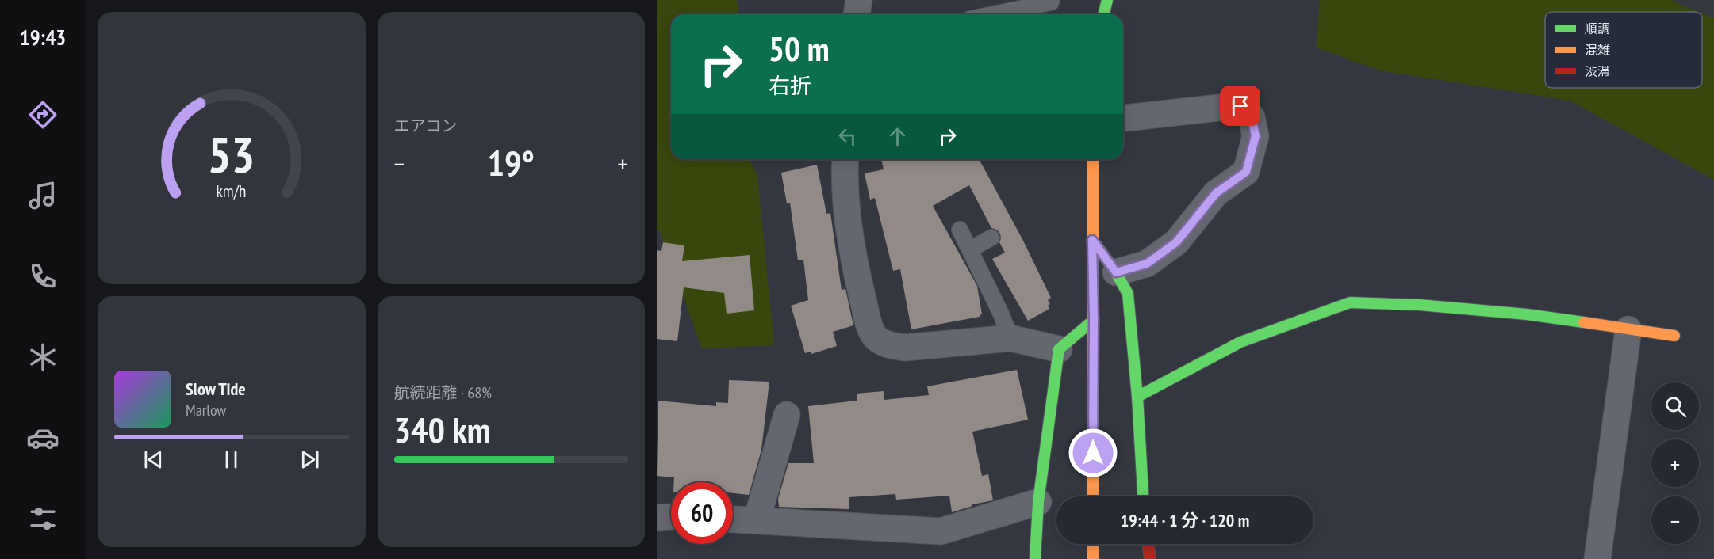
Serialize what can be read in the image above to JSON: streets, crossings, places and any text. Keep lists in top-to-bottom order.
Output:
{
  "legend": ["順調", "混雑", "渋滞"],
  "page": {
    "tabs": "19:43",
    "tile": [
      "エアコン",
      ["航続距離 · 68%", "340 km"]
    ],
    "turn": ["50 m", "右折"],
    "heat": ["−", "19°", "+"],
    "song": ["Slow Tide", "Marlow"],
    "map_buttons": ["+", "−"],
    "limit": "60",
    "trip": "19:44 · 1 分 · 120 m",
    "gauge": ["53", "km/h"]
  }
}
